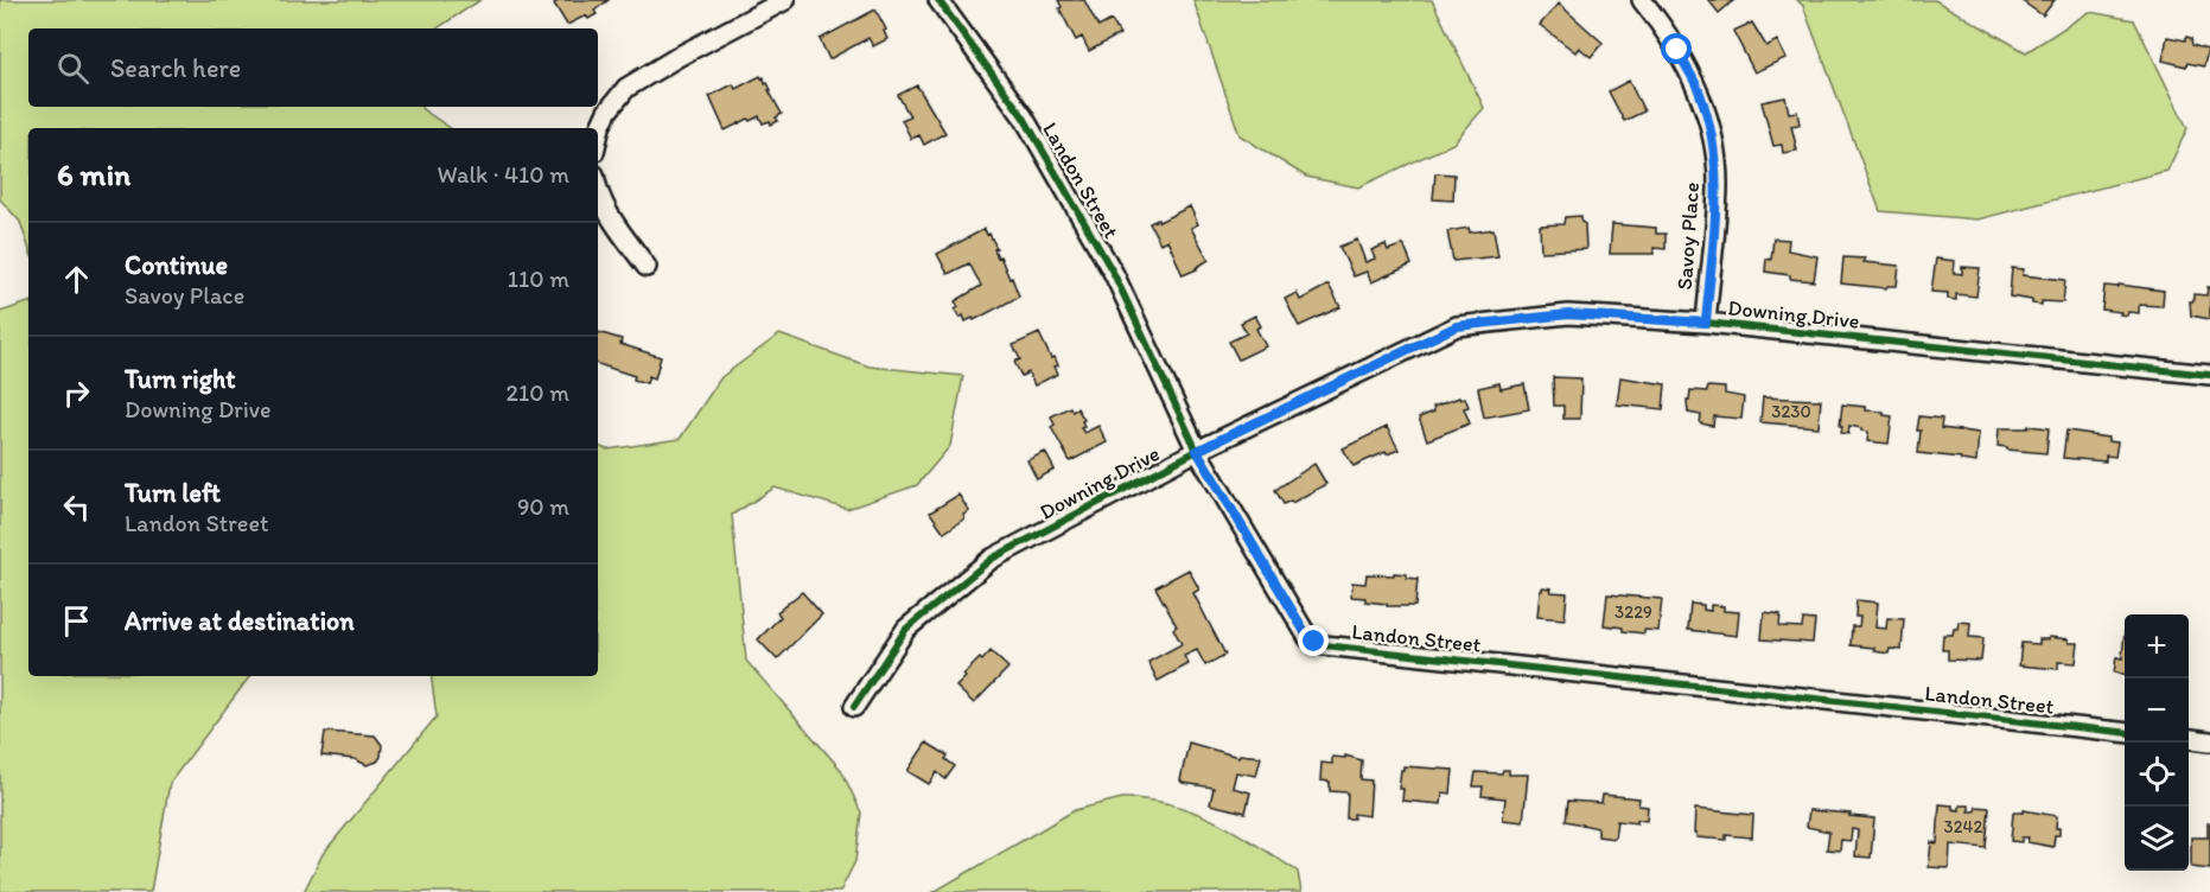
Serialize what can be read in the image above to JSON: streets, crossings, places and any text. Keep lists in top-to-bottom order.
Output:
{
  "streets": {
    "street": ["Landon Street", "Savoy Place", "Downing Drive"]
  },
  "crossings": [
    ["Landon Street", "Downing Drive"],
    ["Savoy Place", "Downing Drive"]
  ],
  "house_numbers": ["3230", "3229", "3242"],
  "page": {
    "search": "Search here",
    "heading": ["6 min", "Walk · 410 m"],
    "list": [
      ["Continue", "Savoy Place", "110 m"],
      ["Turn right", "Downing Drive", "210 m"],
      ["Turn left", "Landon Street", "90 m"],
      "Arrive at destination"
    ],
    "map_buttons": ["+", "−"]
  }
}
